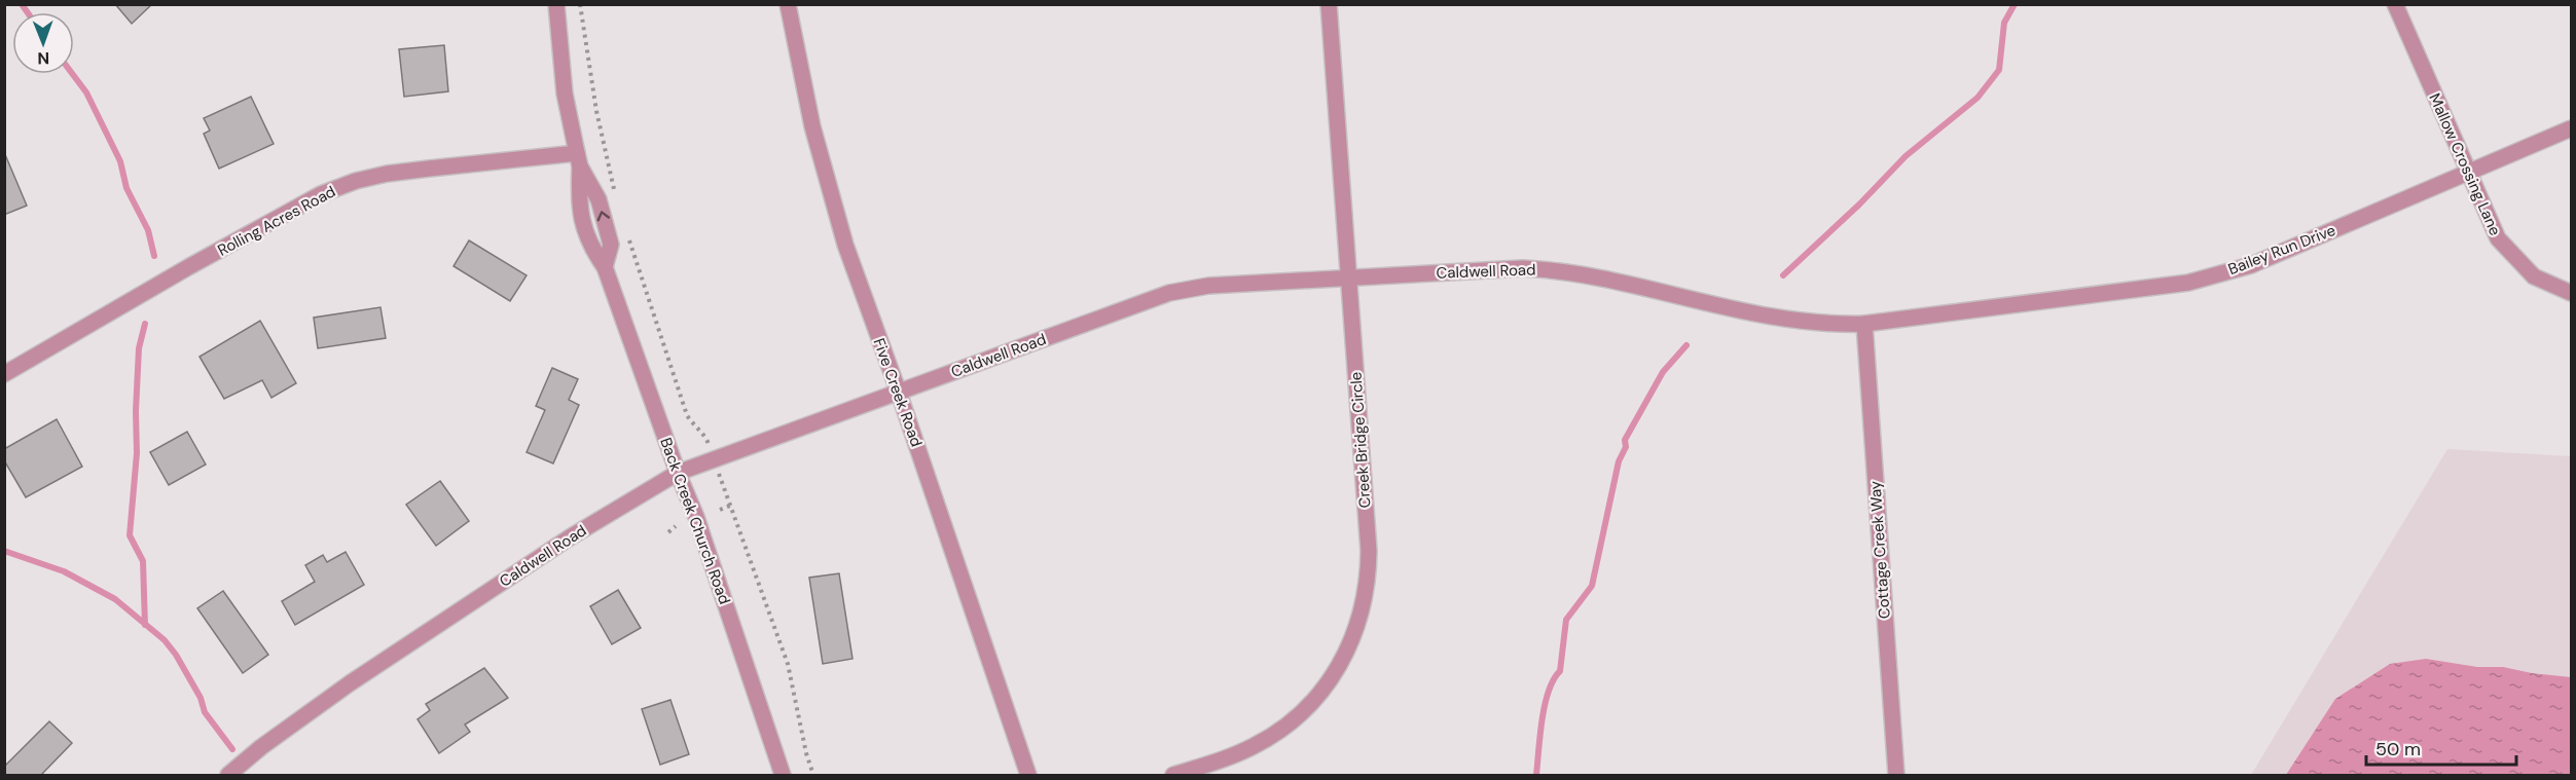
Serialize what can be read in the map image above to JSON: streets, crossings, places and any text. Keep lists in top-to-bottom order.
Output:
{
  "streets": {
    "street": [
      "Mallow Crossing Lane",
      "Rolling Acres Road",
      "Bailey Run Drive",
      "Caldwell Road",
      "Five Creek Road",
      "Creek Bridge Circle",
      "Back Creek Church Road",
      "Cottage Creek Way"
    ]
  },
  "crossings": [
    ["Mallow Crossing Lane", "Bailey Run Drive"],
    ["Rolling Acres Road", "Back Creek Church Road"],
    ["Bailey Run Drive", "Caldwell Road"],
    ["Bailey Run Drive", "Cottage Creek Way"],
    ["Caldwell Road", "Five Creek Road"],
    ["Caldwell Road", "Creek Bridge Circle"],
    ["Caldwell Road", "Back Creek Church Road"],
    ["Caldwell Road", "Cottage Creek Way"]
  ],
  "scale_bar": "50 m",
  "north": "bottom"
}
